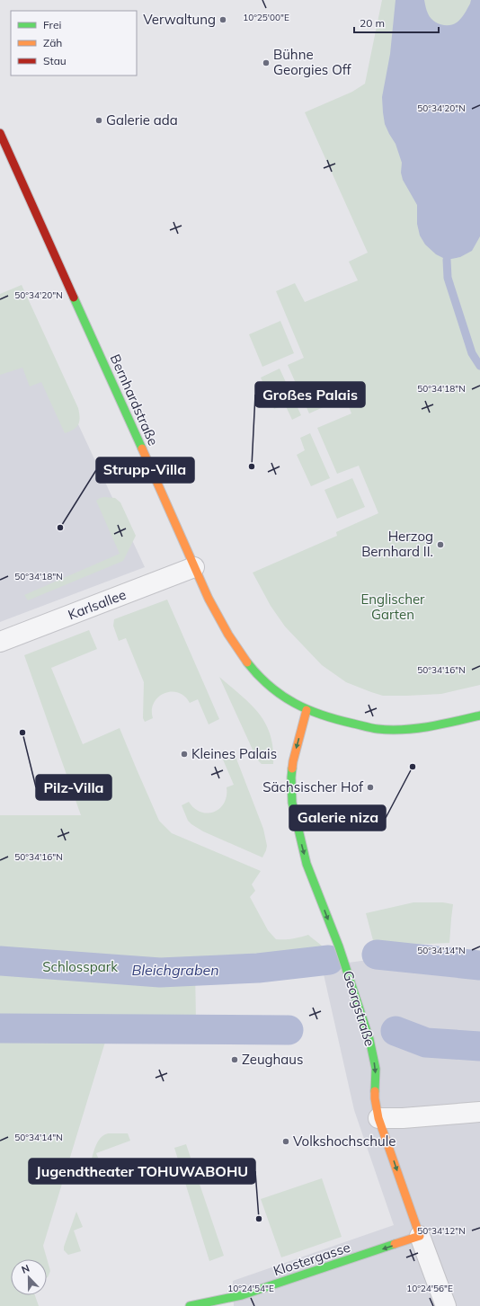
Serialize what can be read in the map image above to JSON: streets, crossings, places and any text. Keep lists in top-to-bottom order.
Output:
{
  "streets": {
    "main road": ["Bernhardstraße", "Georgstraße", "Klostergasse"],
    "street": ["Karlsallee"]
  },
  "crossings": [
    ["Bernhardstraße", "Karlsallee"],
    ["Bernhardstraße", "Georgstraße"],
    ["Georgstraße", "Klostergasse"]
  ],
  "one_way": ["Georgstraße", "Klostergasse"],
  "water": ["Bleichgraben"],
  "parks": ["Englischer Garten", "Schlosspark"],
  "places": [
    "Verwaltung",
    "Bühne Georgies Off",
    "Galerie ada",
    "Großes Palais",
    "Strupp-Villa",
    "Herzog Bernhard II.",
    "Pilz-Villa",
    "Kleines Palais",
    "Galerie niza",
    "Sächsischer Hof",
    "Zeughaus",
    "Volkshochschule",
    "Jugendtheater TOHUWABOHU"
  ],
  "legend": ["Frei", "Zäh", "Stau"],
  "scale_bar": "20 m",
  "north": "top",
  "coordinates": [
    "10°25'00\"E",
    "50°34'20\"N",
    "50°34'18\"N",
    "50°34'16\"N",
    "50°34'14\"N",
    "50°34'12\"N",
    "10°24'54\"E",
    "10°24'56\"E"
  ]
}
